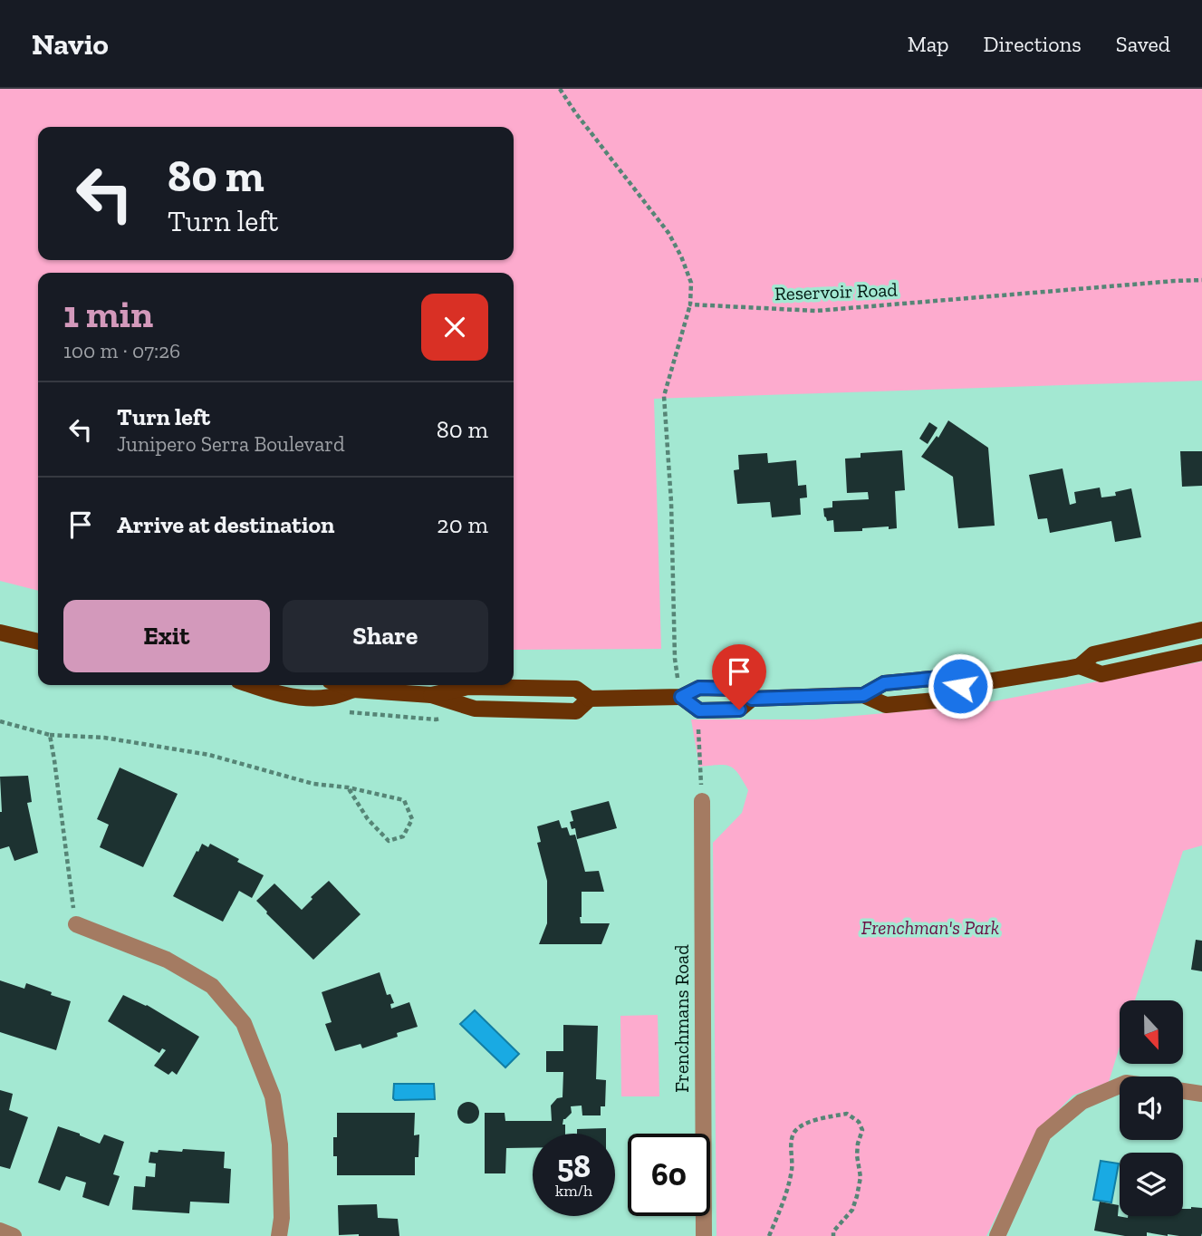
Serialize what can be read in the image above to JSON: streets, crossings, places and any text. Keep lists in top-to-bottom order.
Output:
{
  "streets": {
    "street": ["Frenchmans Road"],
    "path": ["Reservoir Road"]
  },
  "parks": ["Frenchman's Park"],
  "north": "bottom",
  "page": {
    "header": "Navio",
    "nav": ["Map", "Directions", "Saved"],
    "turn": ["80 m", "Turn left"],
    "heading": ["1 min", "100 m · 07:26"],
    "list": [
      {
        "name": "Turn left",
        "note": "Junipero Serra Boulevard",
        "value": "80 m"
      },
      {
        "name": "Arrive at destination",
        "value": "20 m"
      }
    ],
    "buttons": ["Exit", "Share"],
    "speed": "58 km/h",
    "limit": "60"
  }
}
